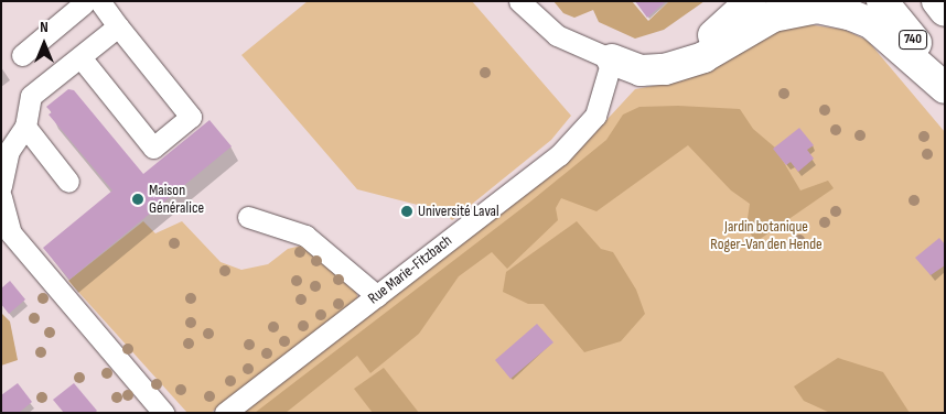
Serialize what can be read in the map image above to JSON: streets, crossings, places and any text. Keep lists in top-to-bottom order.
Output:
{
  "streets": {
    "highway": ["740"],
    "street": ["Rue Marie-Fitzbach"]
  },
  "parks": ["Jardin botanique Roger-Van den Hende"],
  "places": ["Maison Généralice", "Université Laval"],
  "north": "top"
}
